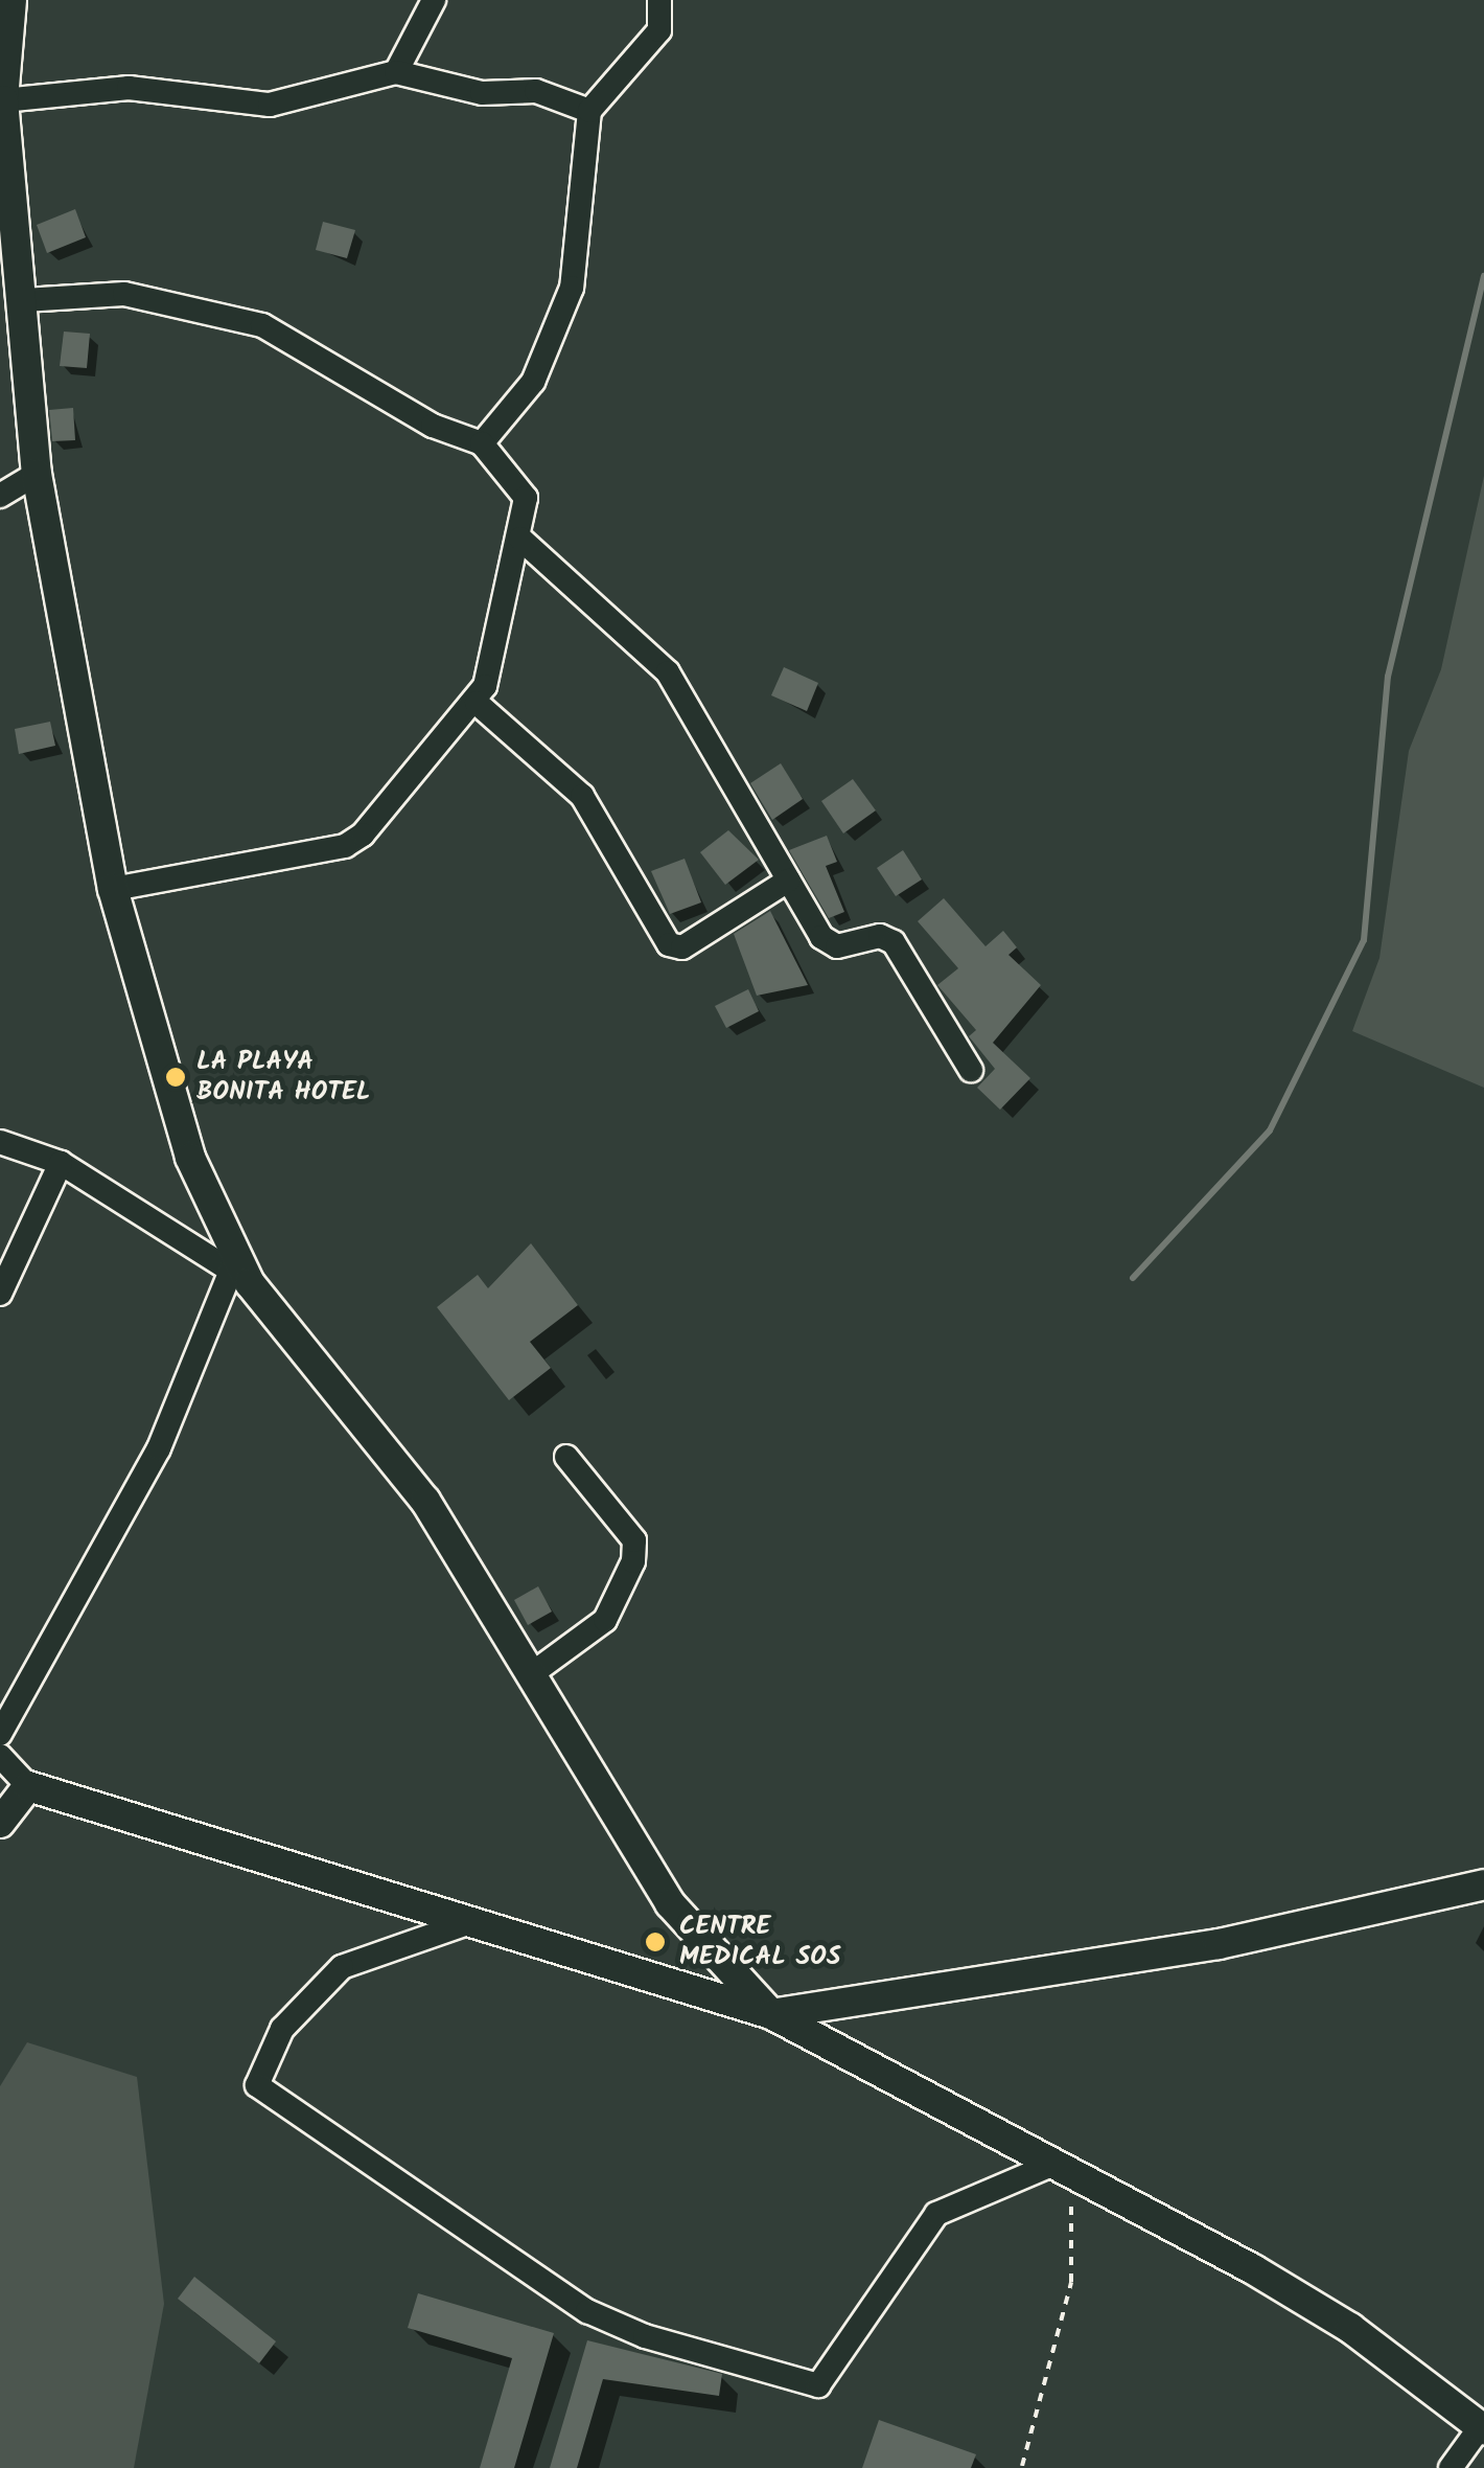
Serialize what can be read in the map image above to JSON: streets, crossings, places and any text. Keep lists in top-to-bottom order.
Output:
{
  "places": ["LA PLAYA BONITA HOTEL", "CENTRE MEDICAL SOS"]
}
